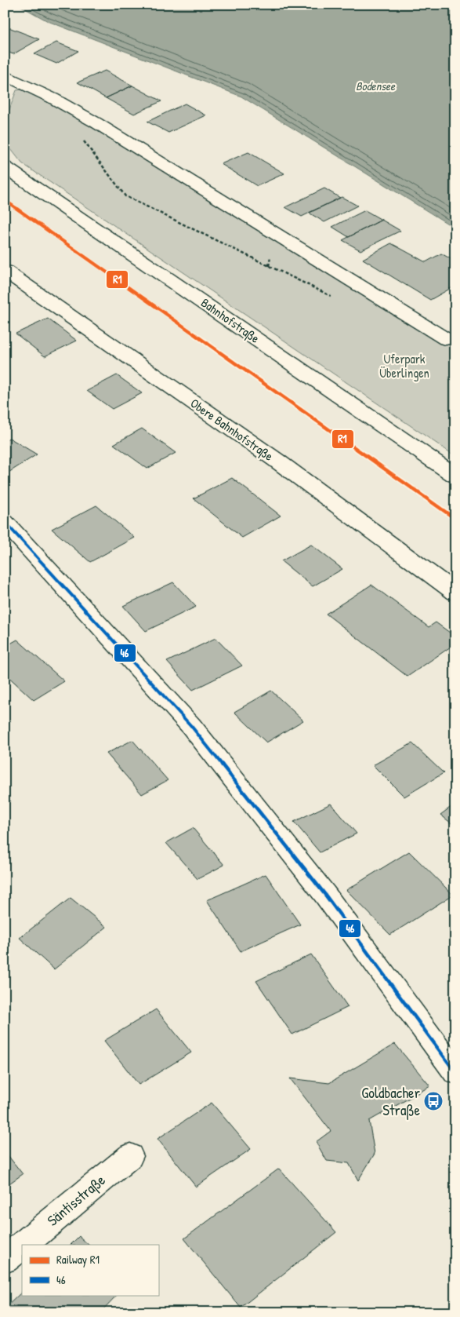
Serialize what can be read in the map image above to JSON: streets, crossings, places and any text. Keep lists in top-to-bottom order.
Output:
{
  "streets": {
    "street": ["Bahnhofstraße", "Obere Bahnhofstraße", "Säntisstraße"]
  },
  "water": ["Bodensee"],
  "parks": ["Uferpark Überlingen"],
  "places": {
    "bus stop": ["Goldbacher Straße"]
  },
  "lines": ["rail line R1", "transit line 46"],
  "legend": ["Railway R1", "46"]
}
